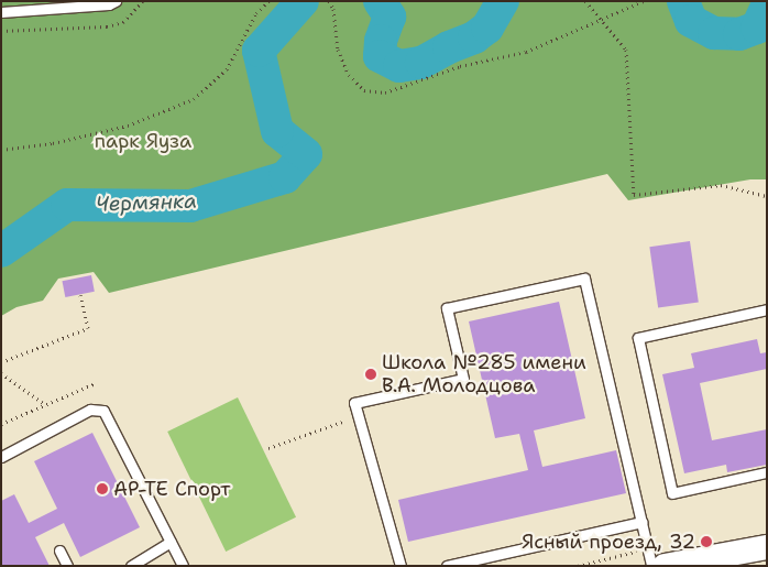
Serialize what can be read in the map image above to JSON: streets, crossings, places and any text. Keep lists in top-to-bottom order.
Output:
{
  "water": ["Чермянка"],
  "parks": ["парк Яуза"],
  "places": ["Школа №285 имени В.А. Молодцова", "АР-ТЕ Спорт", "Ясный проезд, 32"]
}
